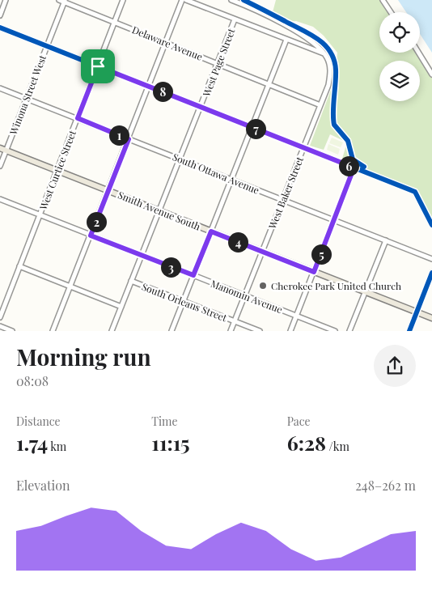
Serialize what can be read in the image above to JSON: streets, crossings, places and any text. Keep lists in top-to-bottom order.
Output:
{
  "streets": {
    "main road": ["Smith Avenue South"],
    "street": [
      "Delaware Avenue",
      "West Page Street",
      "Winona Street West",
      "West Curtice Street",
      "South Ottawa Avenue",
      "West Baker Street",
      "Manomin Avenue",
      "South Orleans Street"
    ]
  },
  "crossings": [
    ["Delaware Avenue", "West Page Street"],
    ["Delaware Avenue", "Winona Street West"],
    ["Delaware Avenue", "West Curtice Street"],
    ["Delaware Avenue", "West Baker Street"],
    ["West Page Street", "South Ottawa Avenue"],
    ["West Page Street", "Smith Avenue South"],
    ["West Page Street", "Manomin Avenue"],
    ["West Page Street", "South Orleans Street"],
    ["Winona Street West", "South Ottawa Avenue"],
    ["Winona Street West", "Smith Avenue South"],
    ["West Curtice Street", "South Ottawa Avenue"],
    ["West Curtice Street", "Smith Avenue South"],
    ["West Curtice Street", "Manomin Avenue"],
    ["South Ottawa Avenue", "West Baker Street"],
    ["West Baker Street", "Smith Avenue South"],
    ["West Baker Street", "Manomin Avenue"],
    ["West Baker Street", "South Orleans Street"]
  ],
  "places": ["Cherokee Park United Church"],
  "page": {
    "pins": [
      "8",
      "7",
      "1",
      "6",
      "2",
      "4",
      "5",
      "3"
    ],
    "heading": ["Morning run", "08:08"],
    "stats": [
      ["Distance", "1.74 km"],
      ["Time", "11:15"],
      ["Pace", "6:28 /km"]
    ],
    "chart": ["Elevation", "248–262 m"]
  }
}
